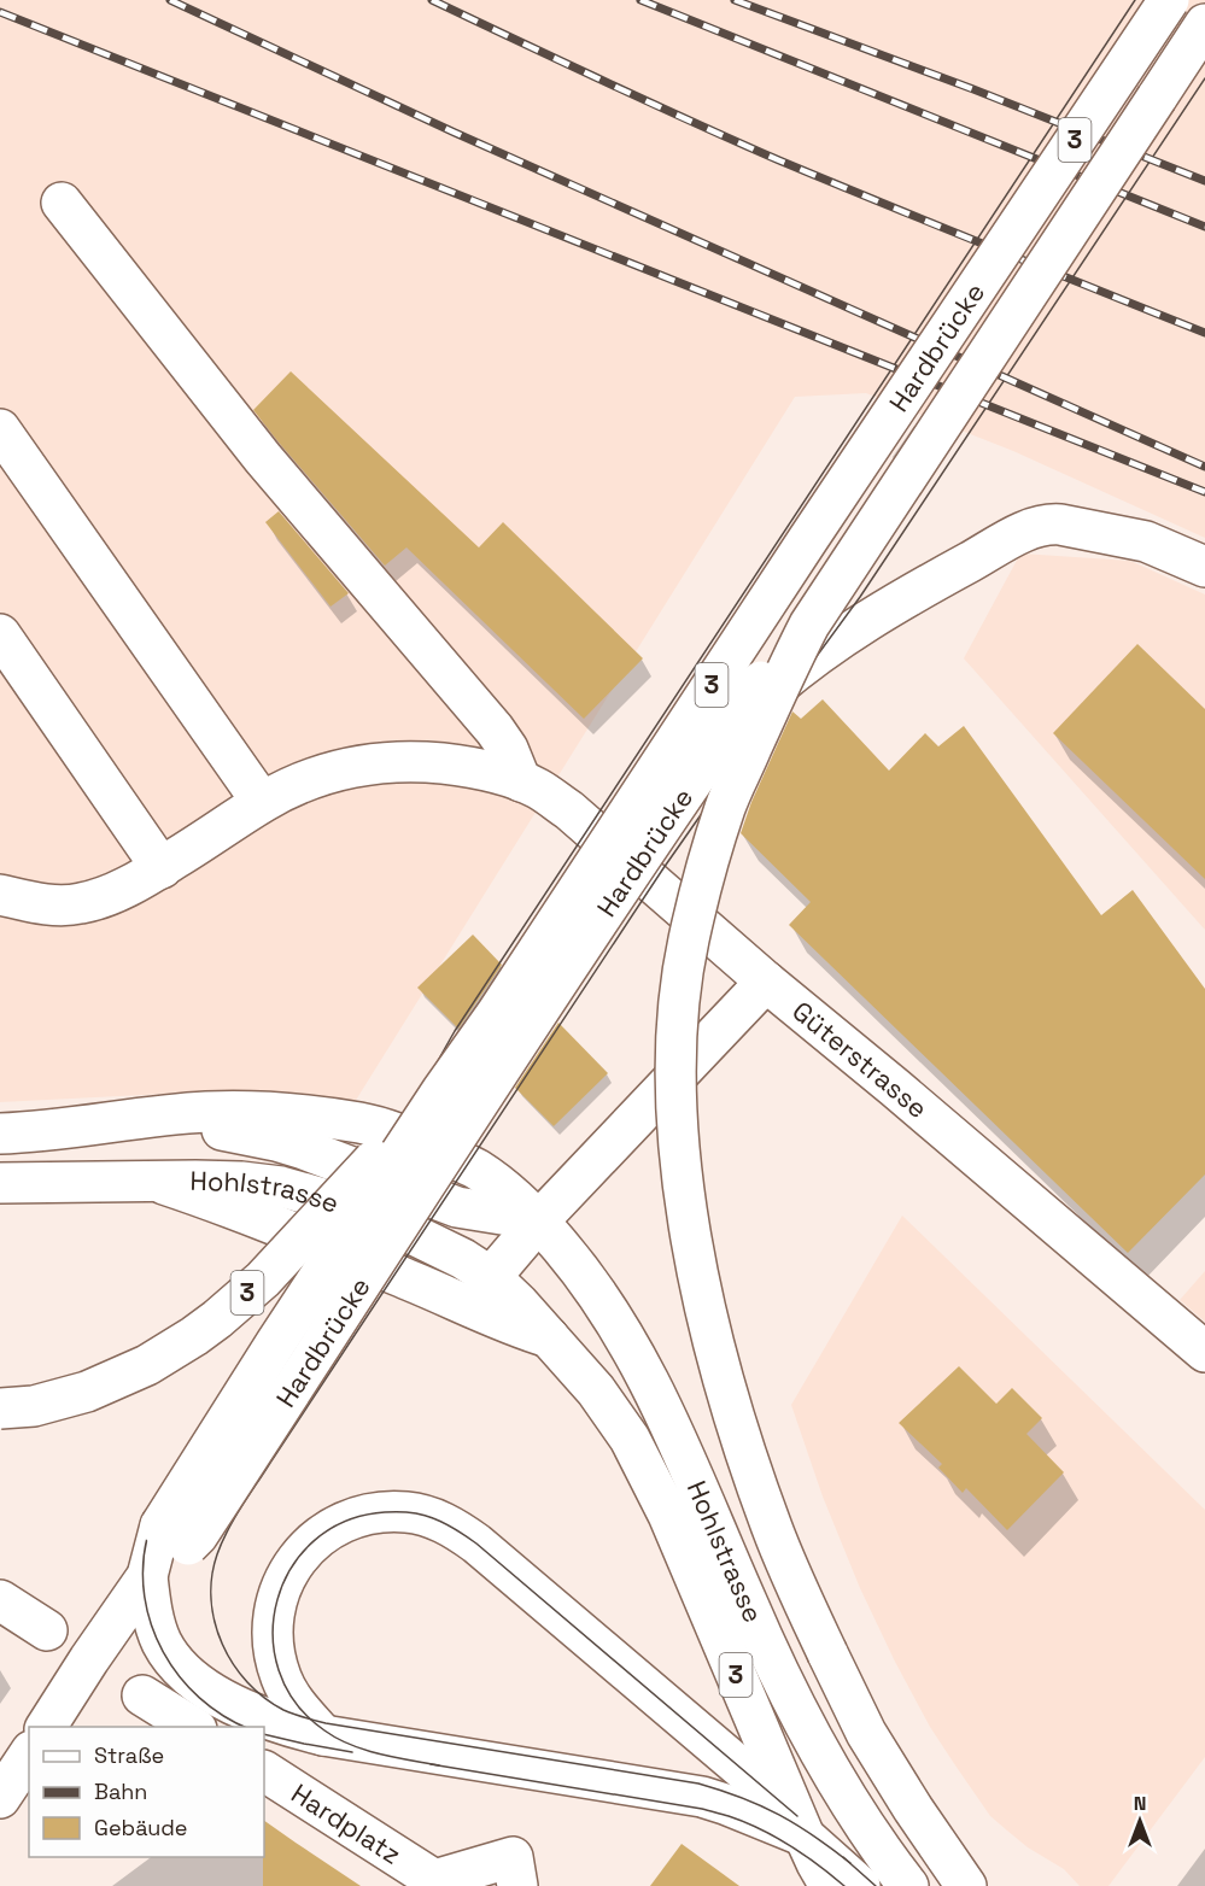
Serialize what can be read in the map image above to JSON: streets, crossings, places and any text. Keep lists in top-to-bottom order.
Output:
{
  "streets": {
    "main road": [
      "3",
      "Hardbrücke",
      "Güterstrasse",
      "Hohlstrasse",
      "Hardplatz"
    ]
  },
  "crossings": [
    ["Güterstrasse", "Hohlstrasse"]
  ],
  "legend": ["Straße", "Bahn", "Gebäude"],
  "north": "top"
}
